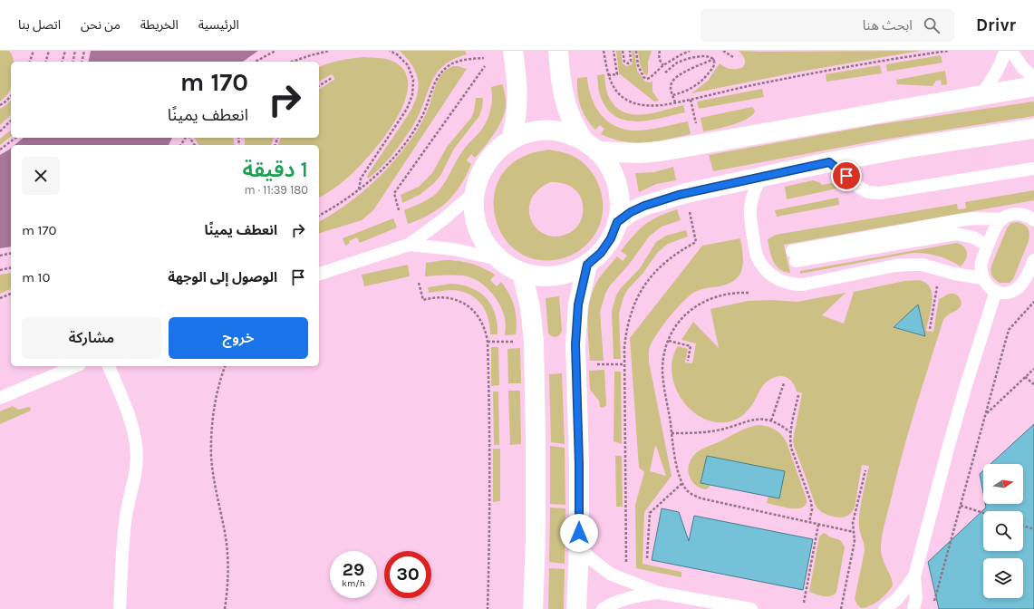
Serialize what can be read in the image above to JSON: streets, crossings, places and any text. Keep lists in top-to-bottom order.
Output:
{
  "north": "right",
  "page": {
    "header": "Drivr",
    "search": "ابحث هنا",
    "nav": [
      "الرئيسية",
      "الخريطة",
      "من نحن",
      "اتصل بنا"
    ],
    "turn": ["170 m", "انعطف يمينًا"],
    "heading": ["1 دقيقة", "180 m · 11:39"],
    "list": [
      {
        "name": "انعطف يمينًا",
        "value": "170 m"
      },
      {
        "name": "الوصول إلى الوجهة",
        "value": "10 m"
      }
    ],
    "buttons": ["خروج", "مشاركة"],
    "speed": "29 km/h",
    "limit": "30"
  }
}
